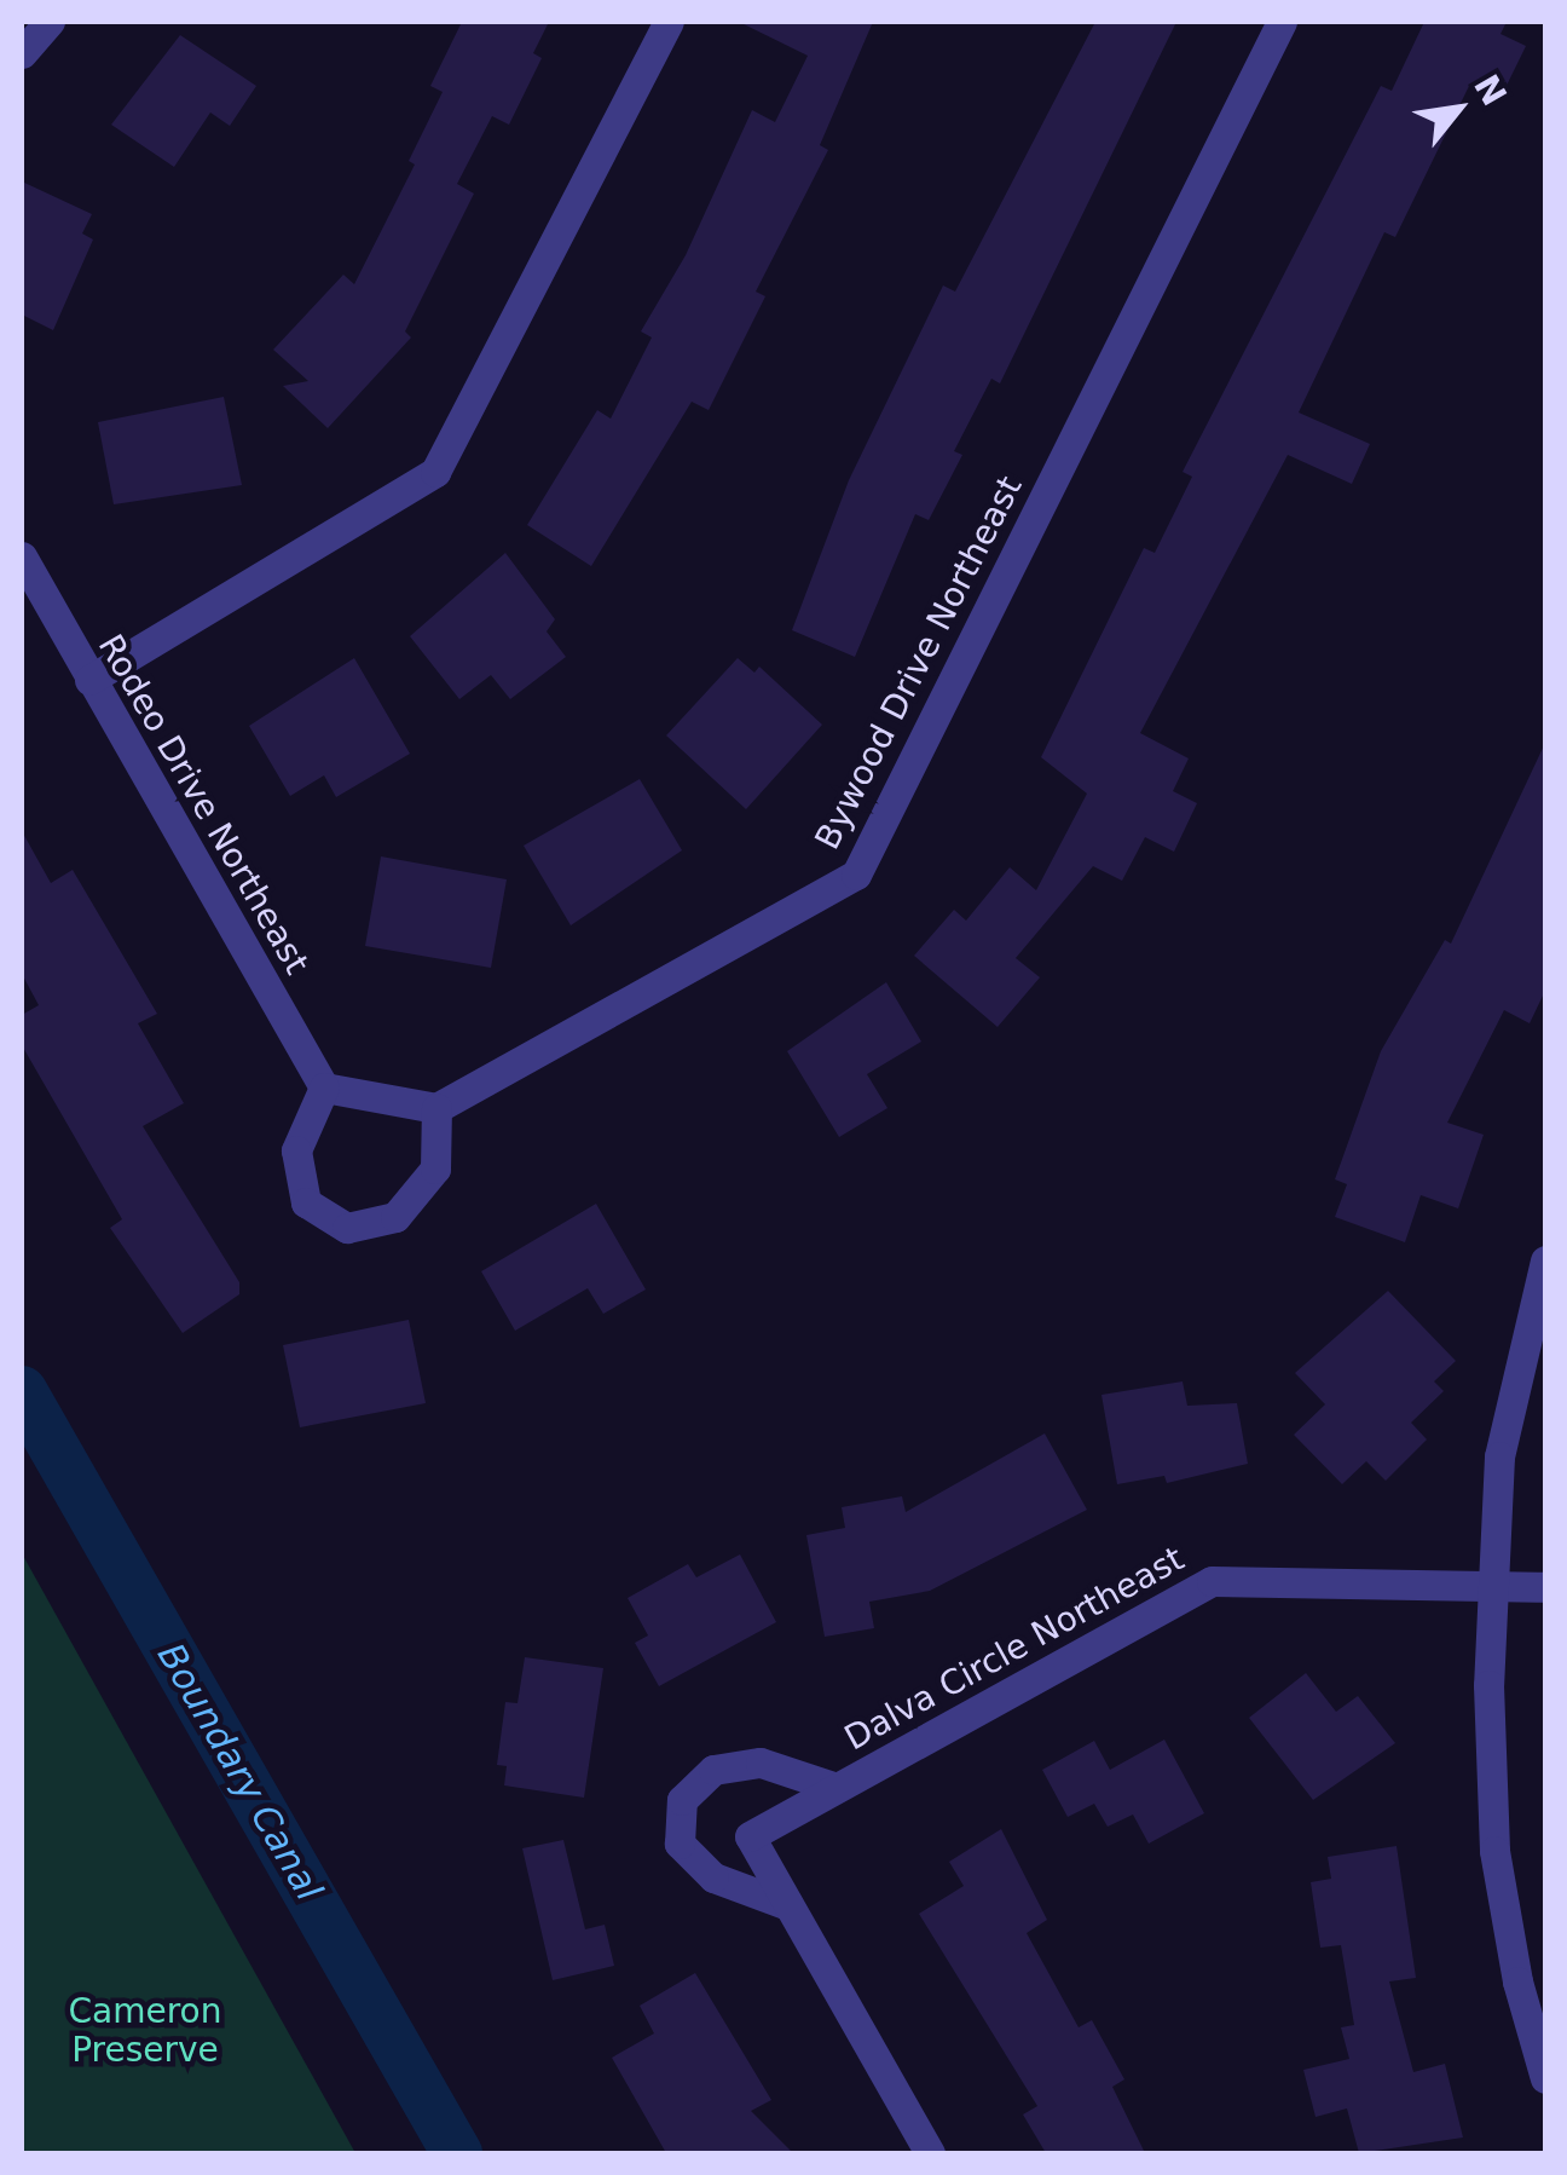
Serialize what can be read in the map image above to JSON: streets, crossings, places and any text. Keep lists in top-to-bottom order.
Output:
{
  "streets": {
    "street": ["Bywood Drive Northeast", "Rodeo Drive Northeast", "Dalva Circle Northeast"]
  },
  "crossings": [
    ["Bywood Drive Northeast", "Rodeo Drive Northeast"]
  ],
  "water": ["Boundary Canal"],
  "parks": ["Cameron Preserve"],
  "north": "top right"
}
